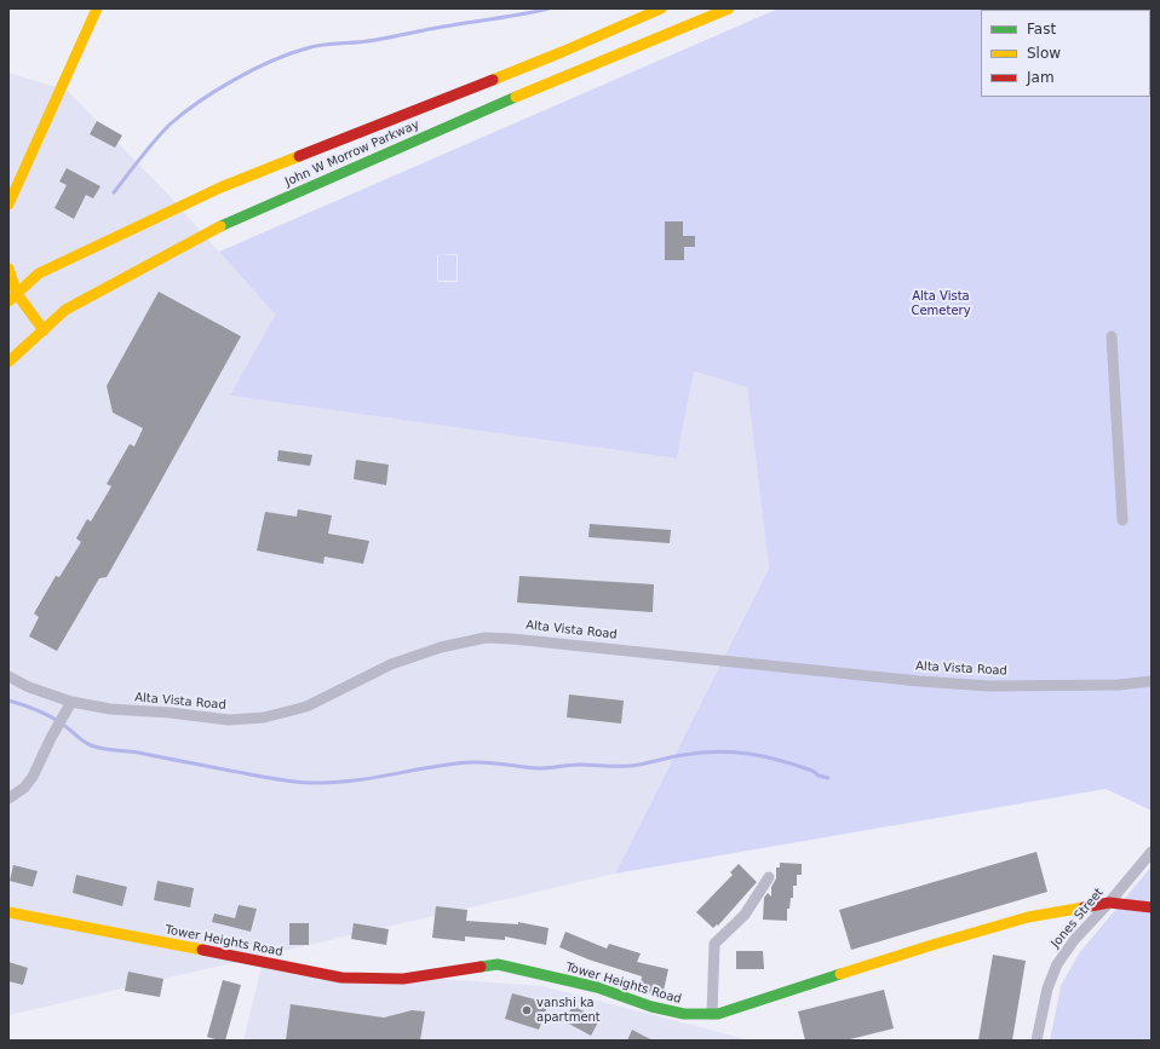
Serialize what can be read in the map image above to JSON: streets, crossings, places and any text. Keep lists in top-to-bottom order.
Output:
{
  "streets": {
    "main road": ["John W Morrow Parkway", "Tower Heights Road"],
    "street": ["Alta Vista Road", "Jones Street"]
  },
  "crossings": [
    ["Jones Street", "Tower Heights Road"]
  ],
  "parks": ["Alta Vista Cemetery"],
  "places": ["vanshi ka apartment"],
  "legend": ["Fast", "Slow", "Jam"]
}
